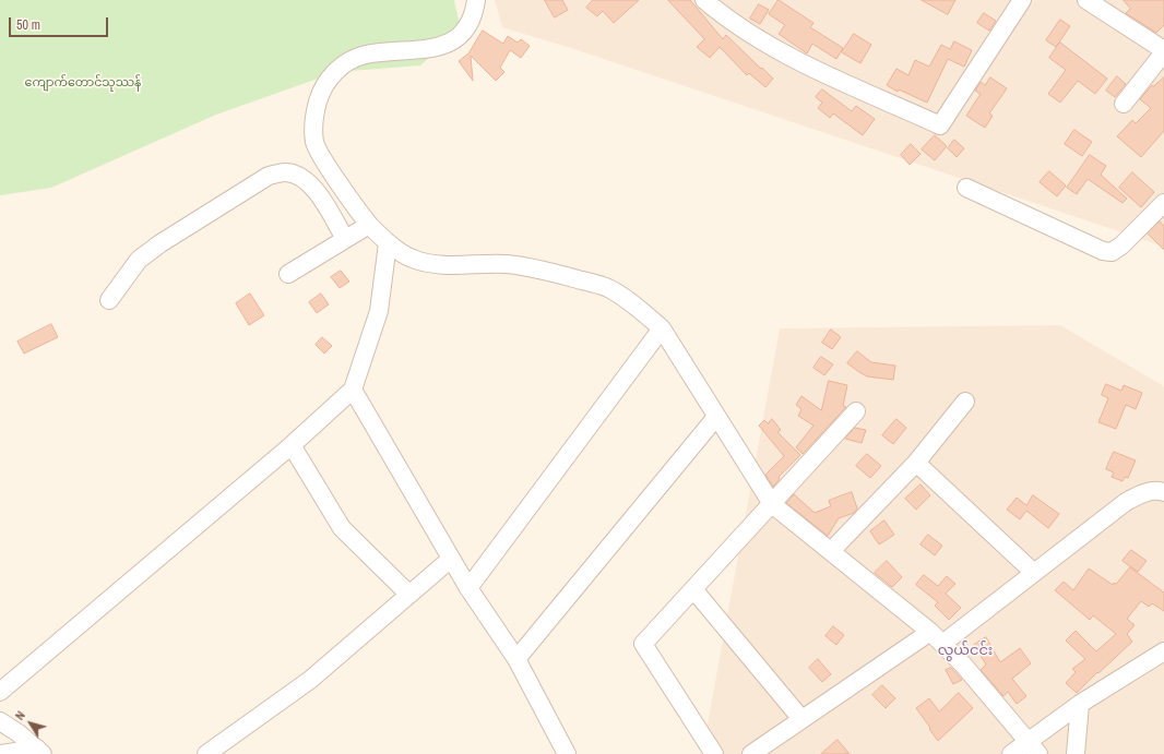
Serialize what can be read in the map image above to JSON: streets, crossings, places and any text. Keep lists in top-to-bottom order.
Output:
{
  "districts": ["လွယ်ငင်း"],
  "parks": ["ကျောက်တောင်သုဿန်"],
  "scale_bar": "50 m",
  "north": "top left"
}
